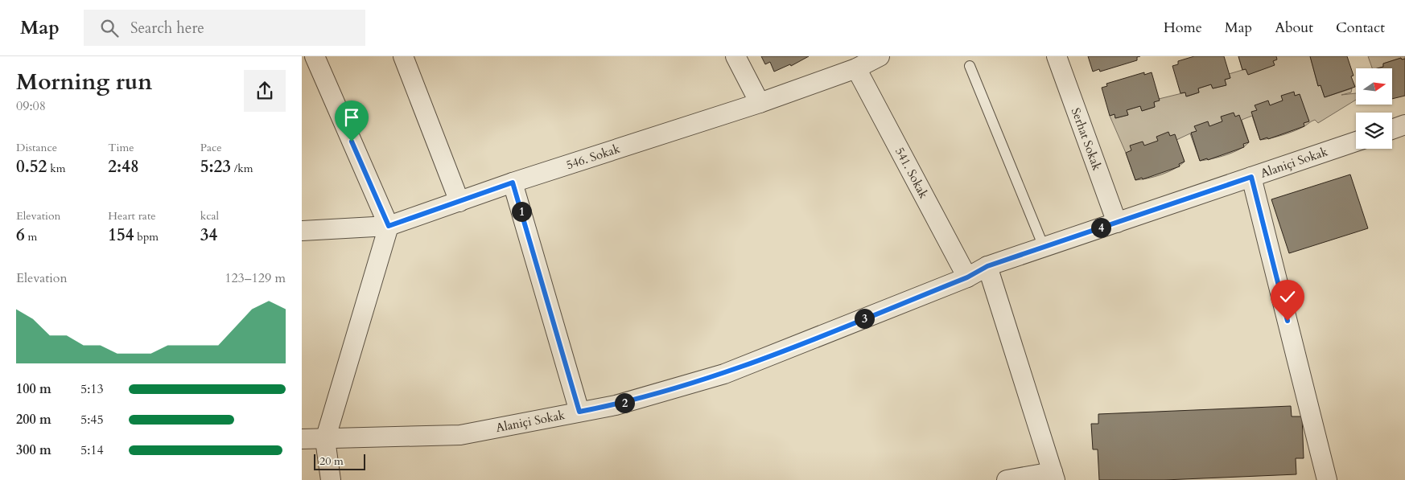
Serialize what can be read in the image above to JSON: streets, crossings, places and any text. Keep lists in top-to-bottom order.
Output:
{
  "streets": {
    "street": [
      "Serhat Sokak",
      "546. Sokak",
      "Alaniçi Sokak",
      "541. Sokak"
    ]
  },
  "crossings": [
    ["Serhat Sokak", "Alaniçi Sokak"],
    ["546. Sokak", "541. Sokak"],
    ["Alaniçi Sokak", "541. Sokak"]
  ],
  "scale_bar": "20 m",
  "north": "right",
  "page": {
    "header": "Map",
    "search": "Search here",
    "nav": [
      "Home",
      "Map",
      "About",
      "Contact"
    ],
    "heading": ["Morning run", "09:08"],
    "stats": [
      ["Distance", "0.52 km"],
      ["Time", "2:48"],
      ["Pace", "5:23 /km"],
      ["Elevation", "6 m"],
      ["Heart rate", "154 bpm"],
      ["kcal", "34"]
    ],
    "pins": [
      "1",
      "4",
      "3",
      "2"
    ],
    "chart": ["Elevation", "123–129 m"],
    "list": [
      {
        "name": "100 m",
        "note": "5:13"
      },
      {
        "name": "200 m",
        "note": "5:45"
      },
      {
        "name": "300 m",
        "note": "5:14"
      }
    ],
    "scale": "20 m"
  }
}
